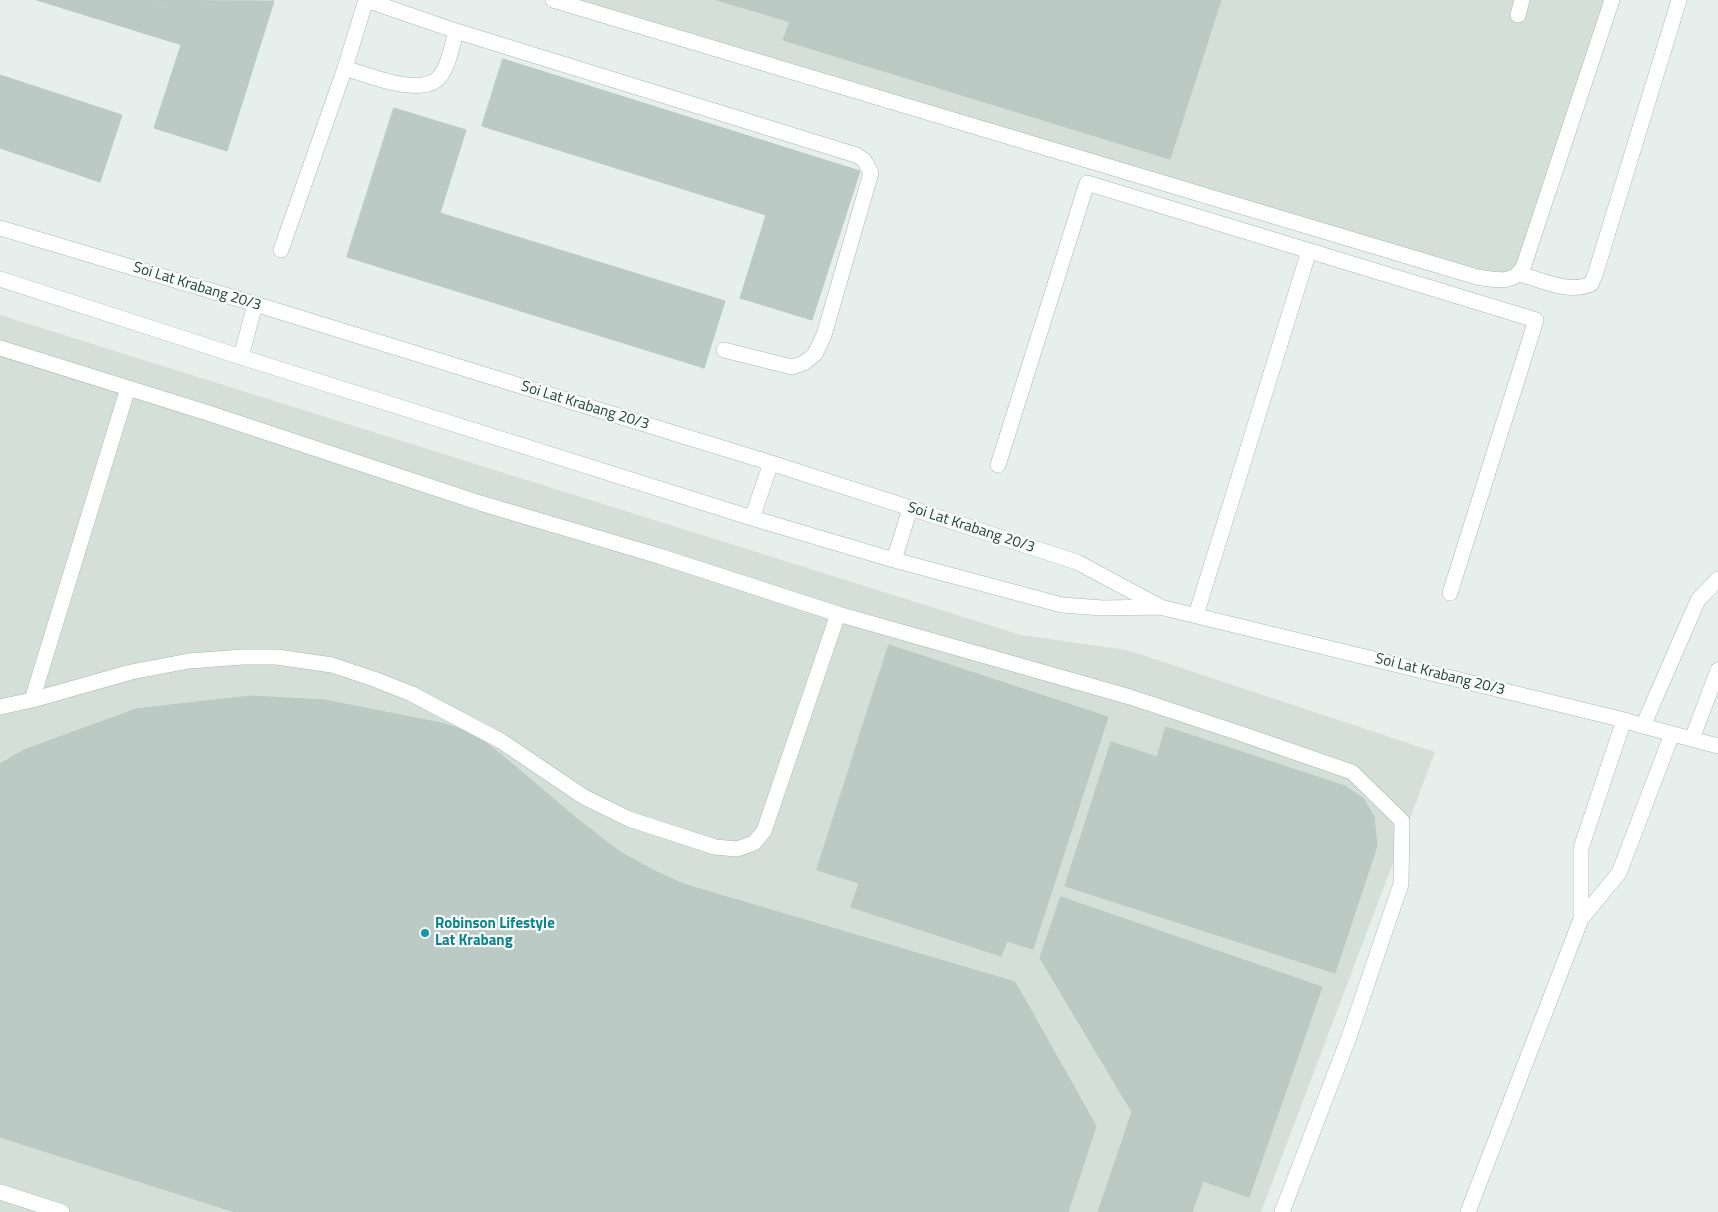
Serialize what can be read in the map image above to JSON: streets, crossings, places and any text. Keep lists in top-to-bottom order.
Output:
{
  "streets": {
    "street": ["Soi Lat Krabang 20/3"]
  },
  "places": ["Robinson Lifestyle Lat Krabang"]
}
